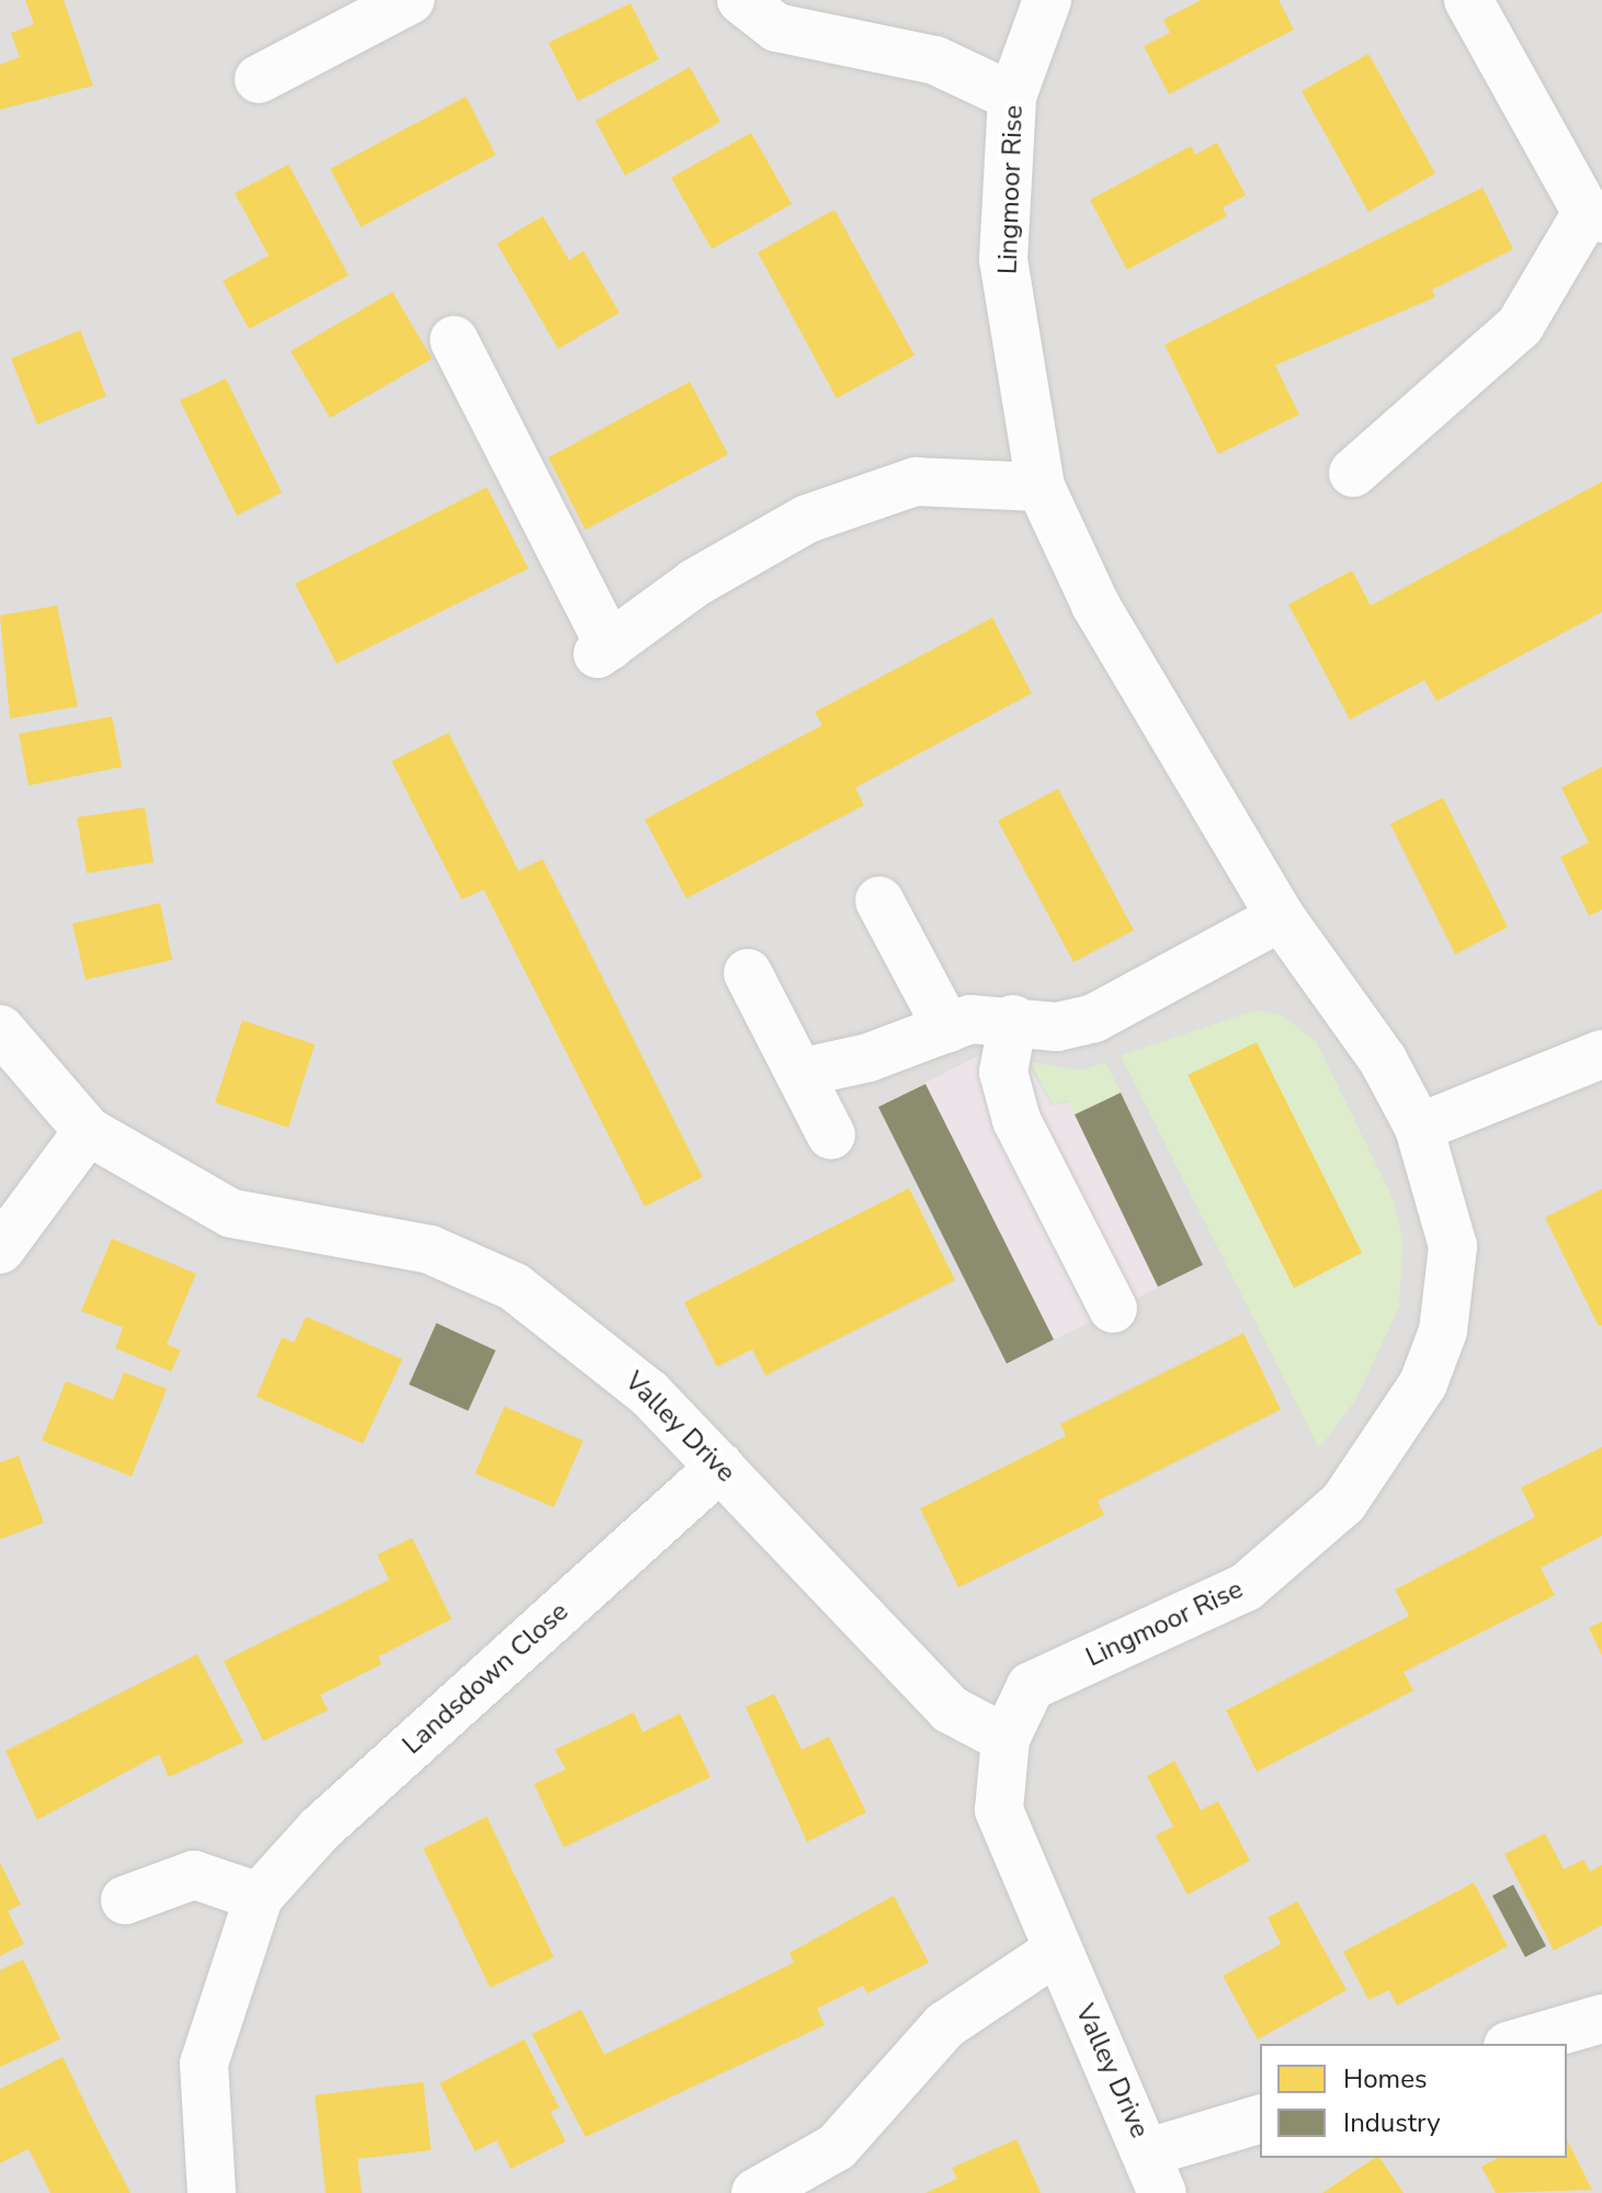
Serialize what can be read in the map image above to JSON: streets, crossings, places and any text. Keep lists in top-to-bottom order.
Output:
{
  "streets": {
    "street": ["Lingmoor Rise", "Valley Drive", "Landsdown Close"]
  },
  "crossings": [
    ["Lingmoor Rise", "Valley Drive"],
    ["Valley Drive", "Landsdown Close"]
  ],
  "legend": ["Homes", "Industry"]
}
